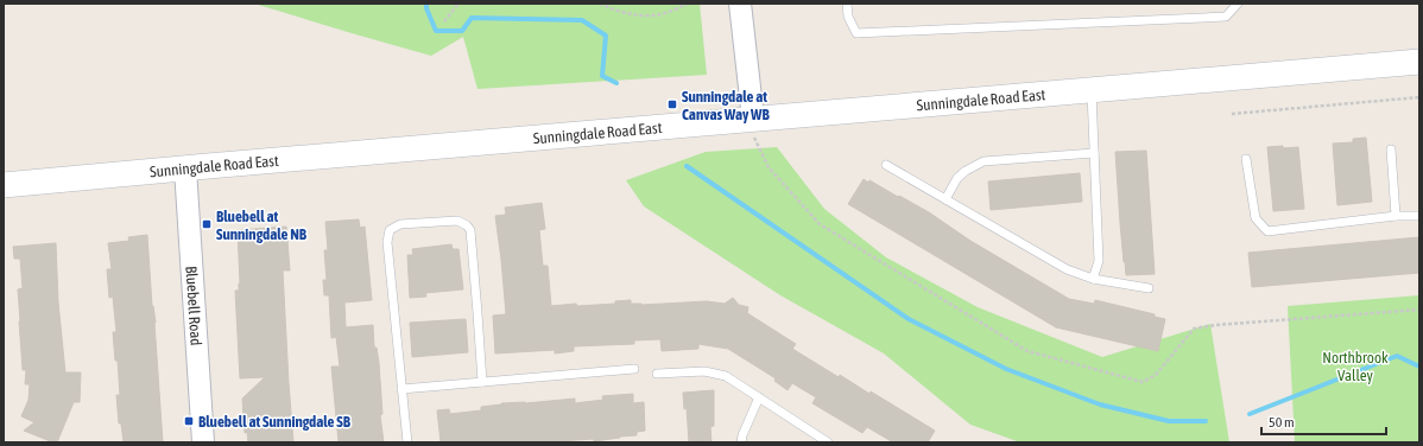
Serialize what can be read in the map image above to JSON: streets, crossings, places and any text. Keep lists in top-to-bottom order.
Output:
{
  "streets": {
    "main road": ["Sunningdale Road East"],
    "street": ["Bluebell Road"]
  },
  "crossings": [
    ["Sunningdale Road East", "Bluebell Road"]
  ],
  "parks": ["Northbrook Valley"],
  "places": {
    "transit": ["Sunningdale at Canvas Way WB", "Bluebell at Sunningdale NB", "Bluebell at Sunningdale SB"]
  },
  "scale_bar": "50 m"
}
